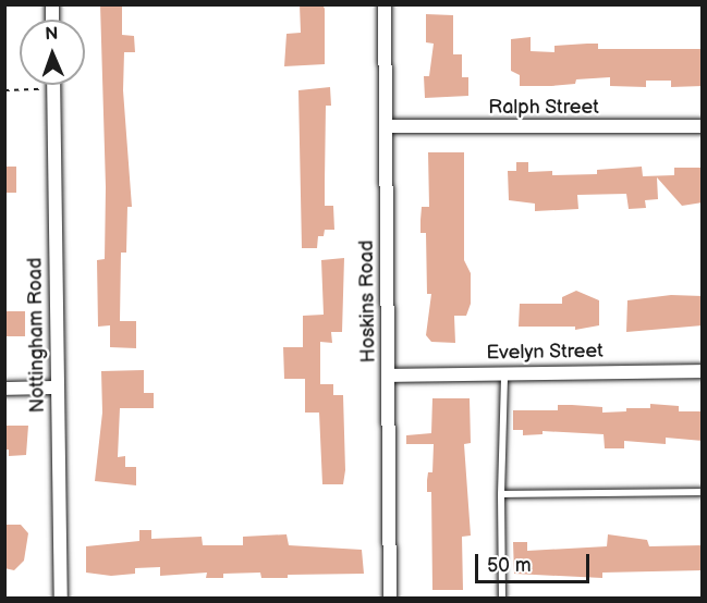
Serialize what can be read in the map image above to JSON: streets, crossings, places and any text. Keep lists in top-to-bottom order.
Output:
{
  "streets": {
    "street": [
      "Ralph Street",
      "Hoskins Road",
      "Nottingham Road",
      "Evelyn Street"
    ]
  },
  "crossings": [
    ["Ralph Street", "Hoskins Road"],
    ["Hoskins Road", "Evelyn Street"]
  ],
  "scale_bar": "50 m",
  "north": "top"
}
